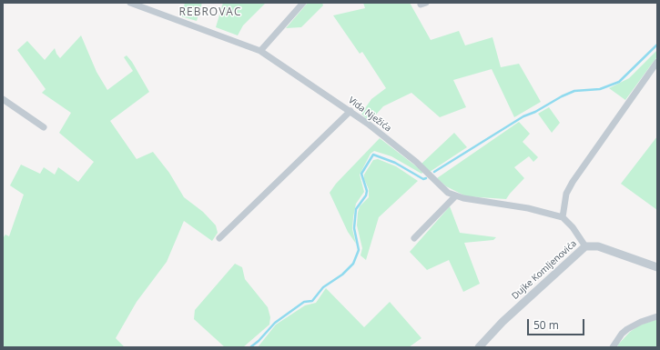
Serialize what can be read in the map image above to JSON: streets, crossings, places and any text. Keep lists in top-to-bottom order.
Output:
{
  "streets": {
    "street": ["Vida Nježića", "Dujke Komljenovića"]
  },
  "districts": ["REBROVAC"],
  "scale_bar": "50 m"
}
